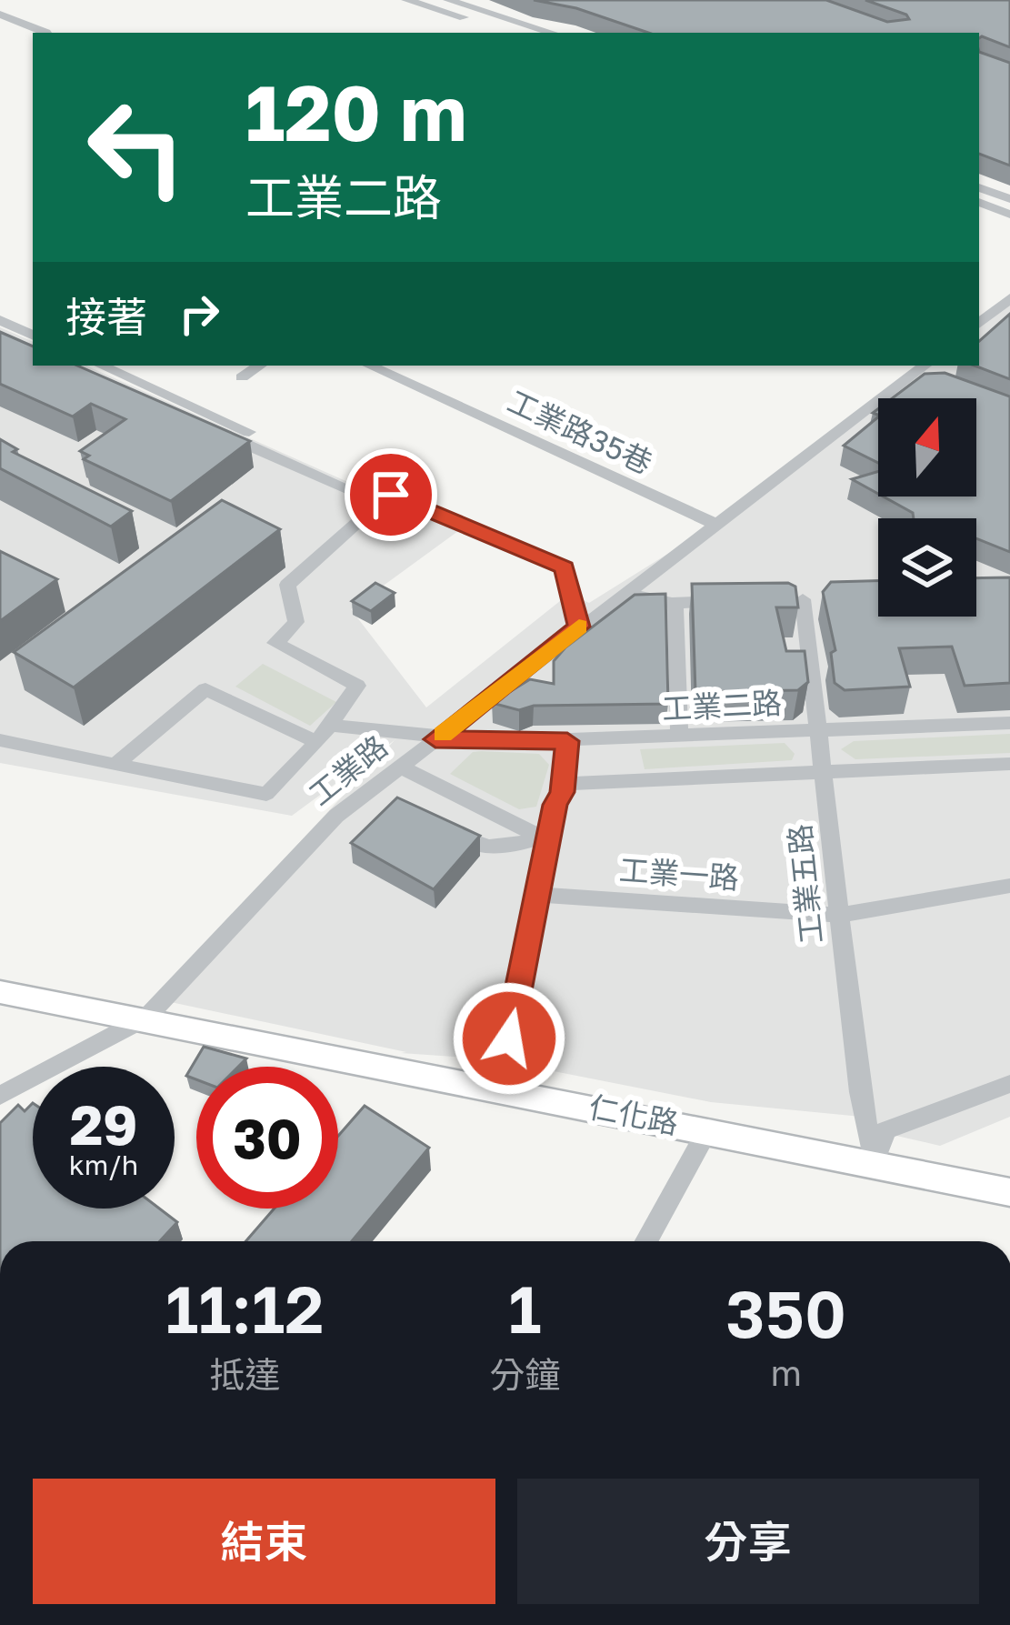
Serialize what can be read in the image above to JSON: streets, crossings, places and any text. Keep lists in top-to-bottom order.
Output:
{
  "streets": {
    "main road": ["仁化路"],
    "street": [
      "工業路35巷",
      "工業二路",
      "工業路",
      "工業一路",
      "工業五路"
    ]
  },
  "crossings": [
    ["工業路35巷", "工業路"],
    ["工業二路", "工業路"],
    ["工業二路", "工業五路"],
    ["工業路", "仁化路"],
    ["工業一路", "工業五路"],
    ["工業五路", "仁化路"]
  ],
  "north": "top",
  "page": {
    "turn": ["120 m", "工業二路"],
    "then": "接著",
    "speed": "29 km/h",
    "limit": "30",
    "eta": [
      "11:12",
      "抵達",
      "1",
      "分鐘",
      "350",
      "m"
    ],
    "buttons": ["結束", "分享"]
  }
}
